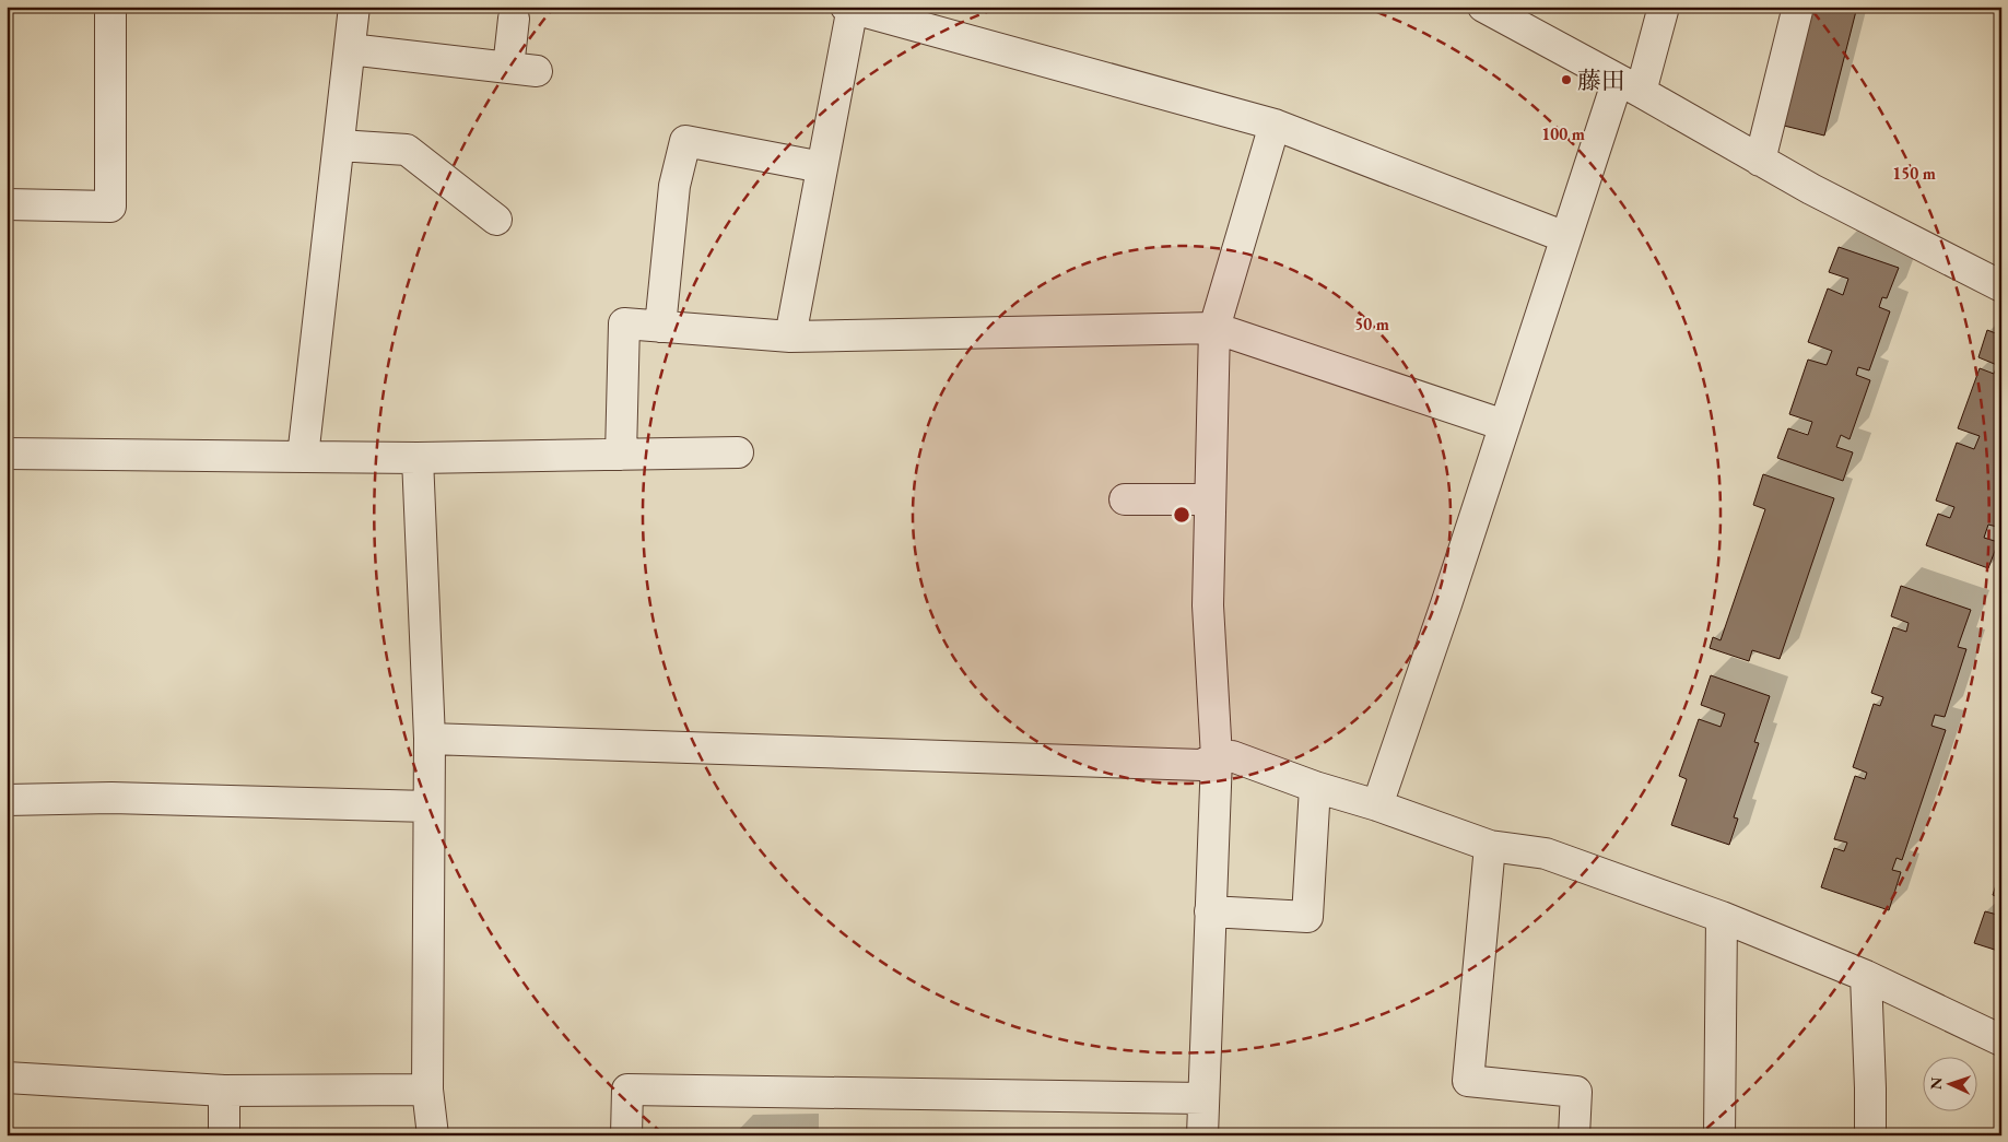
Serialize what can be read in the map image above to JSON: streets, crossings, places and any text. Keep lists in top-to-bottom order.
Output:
{
  "places": ["藤田"],
  "north": "left",
  "rings": ["100 m", "150 m", "50 m"]
}
